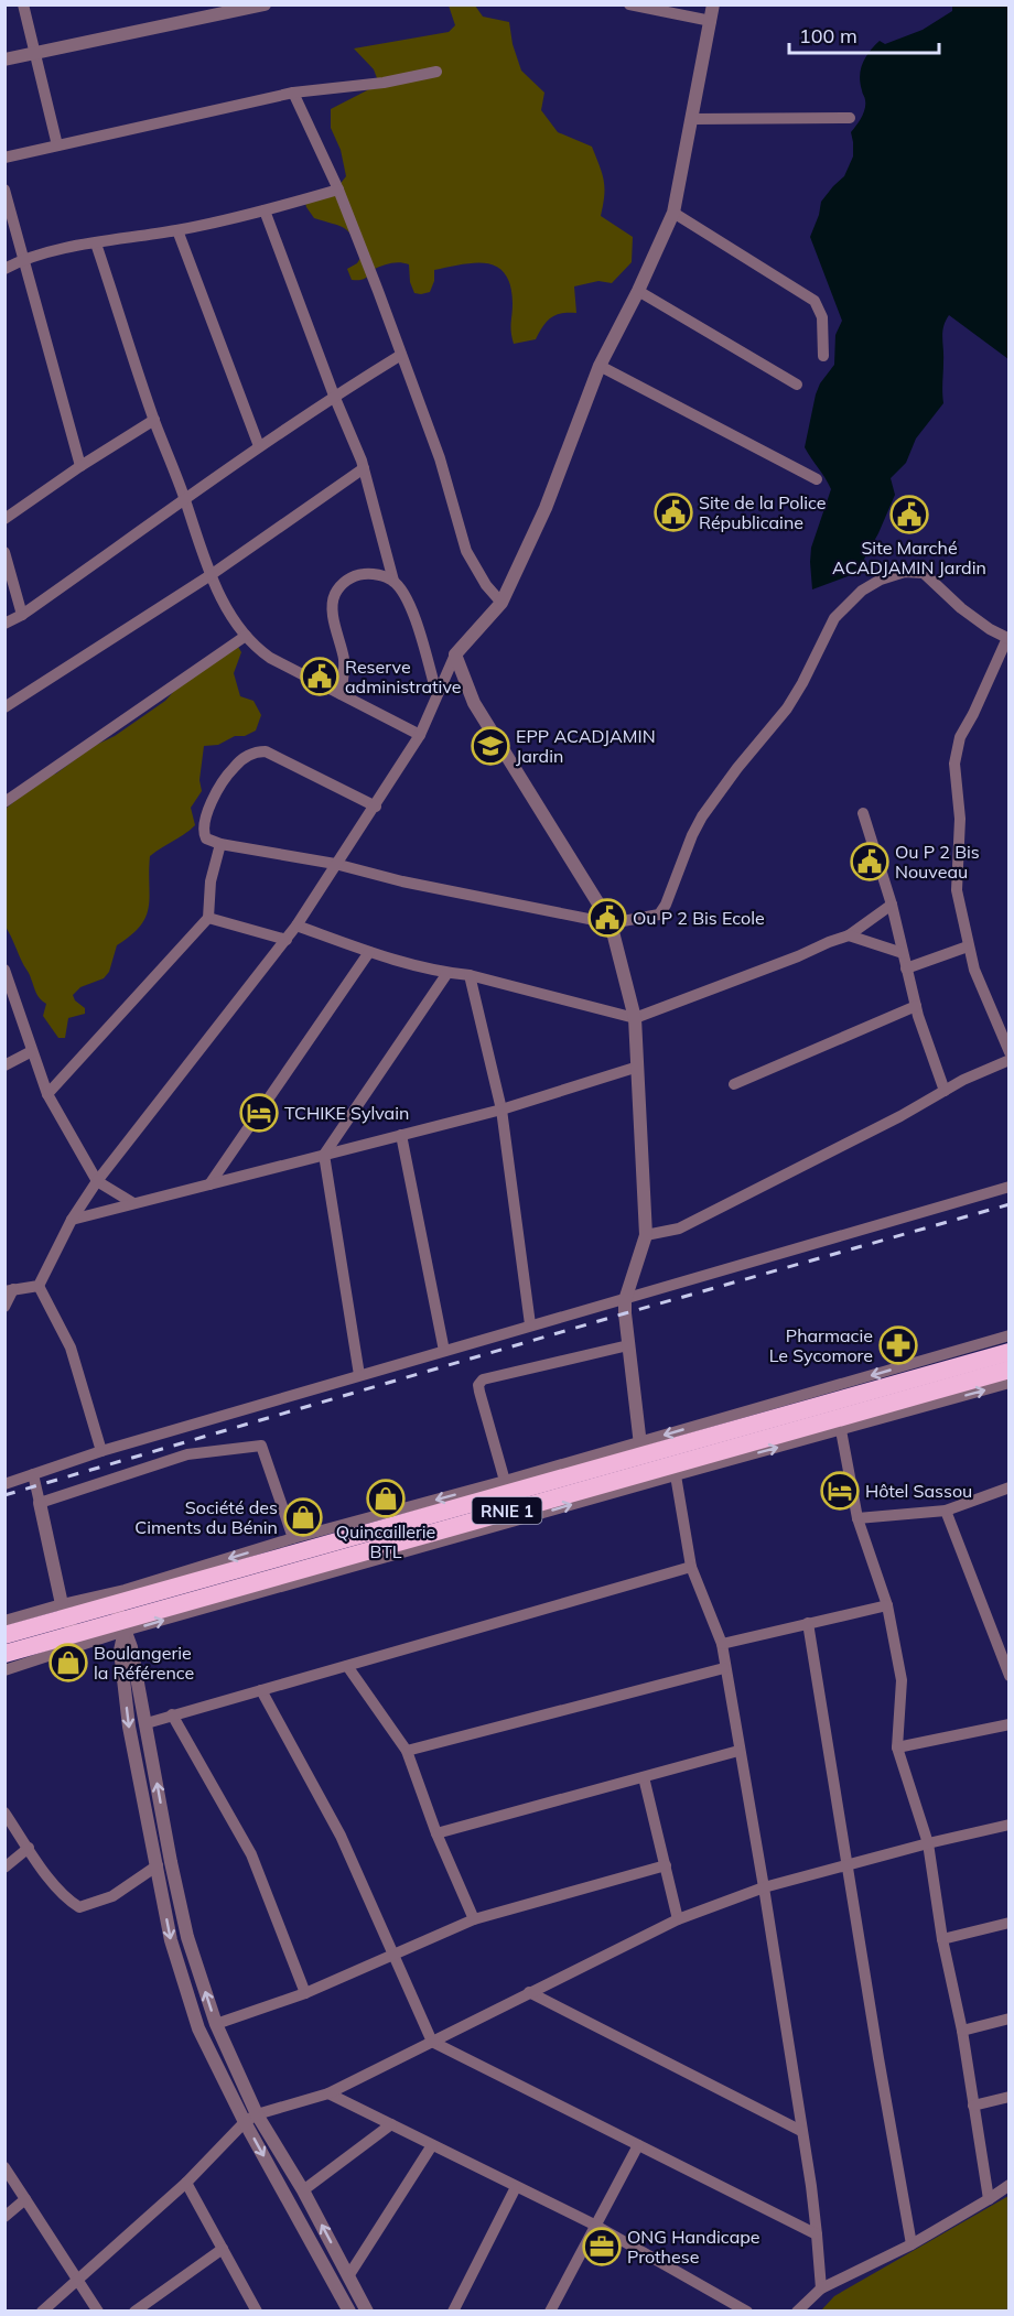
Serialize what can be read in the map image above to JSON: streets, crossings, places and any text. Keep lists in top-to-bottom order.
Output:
{
  "streets": {
    "highway": ["RNIE 1"]
  },
  "places": {
    "public building": [
      "Site de la Police Républicaine",
      "Site Marché ACADJAMIN Jardin",
      "Reserve administrative",
      "Ou P 2 Bis Nouveau",
      "Ou P 2 Bis Ecole"
    ],
    "school or university": ["EPP ACADJAMIN Jardin"],
    "hotel": ["TCHIKE Sylvain", "Hôtel Sassou"],
    "pharmacy": ["Pharmacie Le Sycomore"],
    "shop": ["Quincaillerie BTL", "Société des Ciments du Bénin", "Boulangerie la Référence"],
    "office": ["ONG Handicape Prothese"]
  },
  "scale_bar": "100 m"
}
